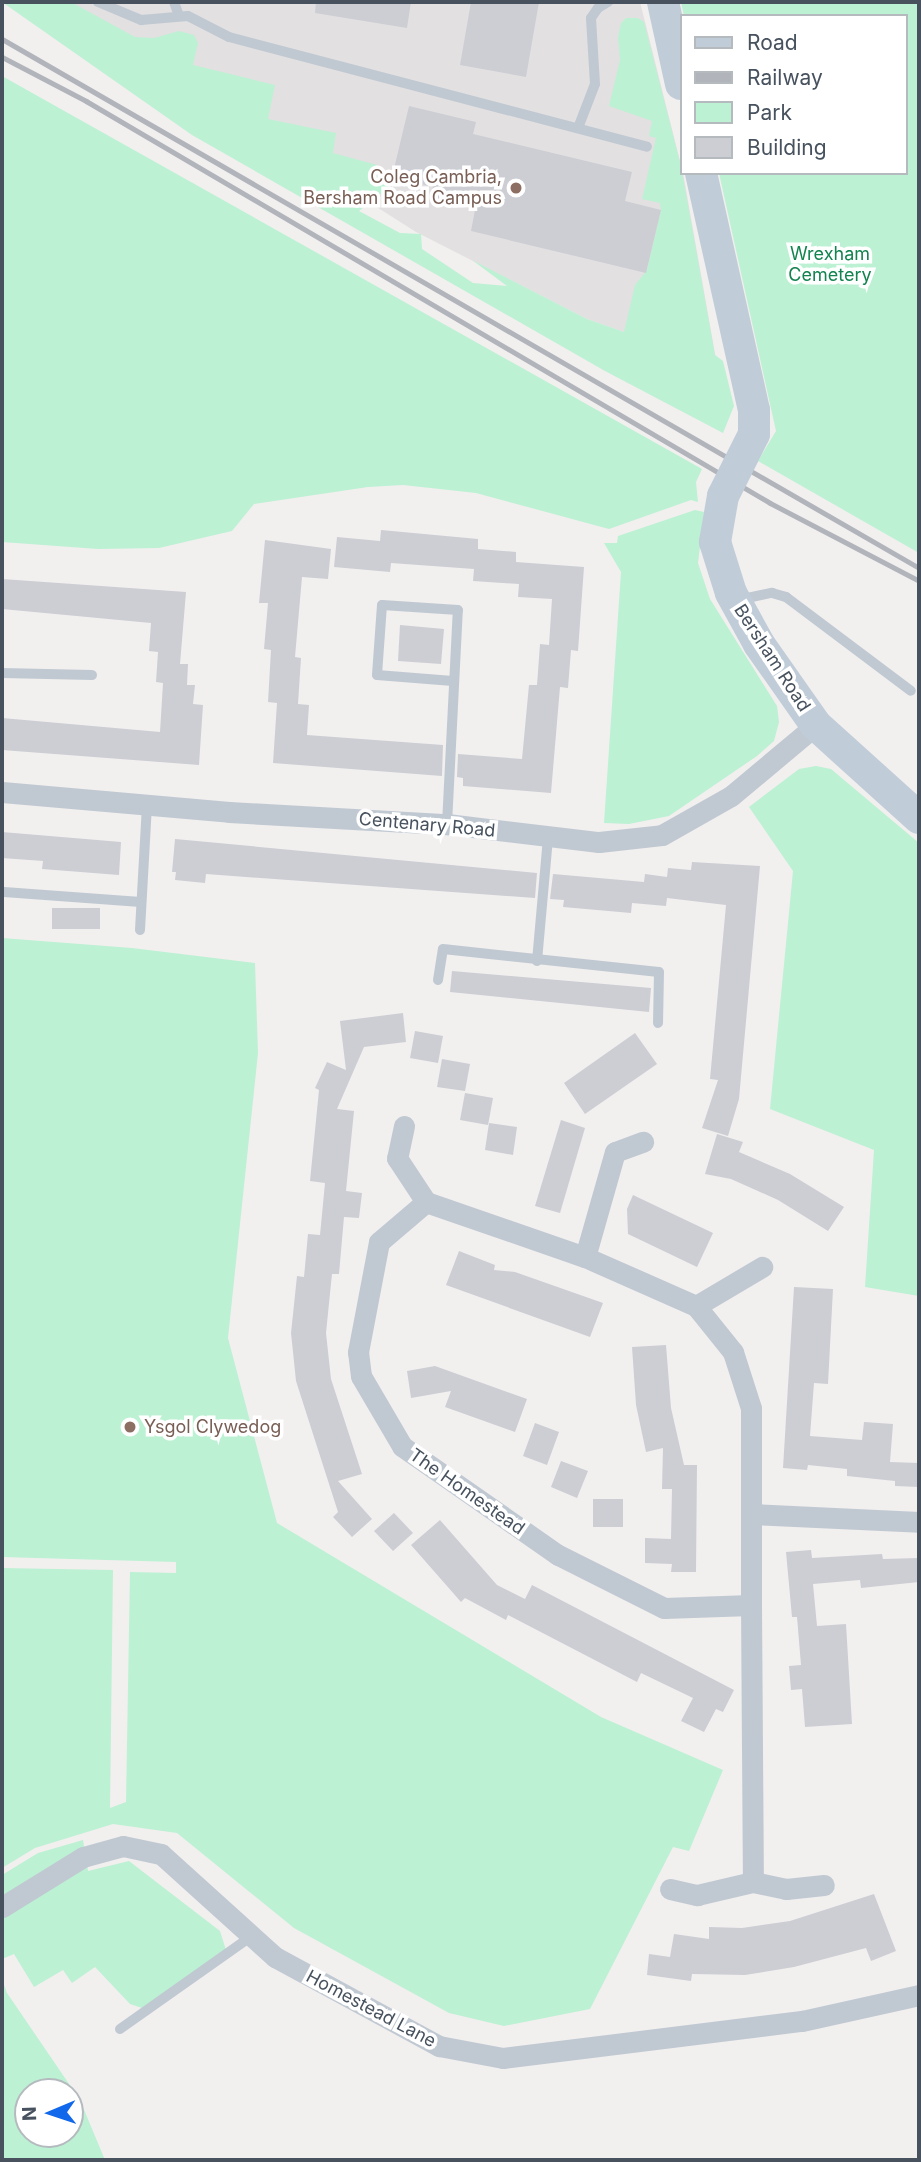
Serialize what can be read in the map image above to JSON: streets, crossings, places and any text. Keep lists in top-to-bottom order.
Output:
{
  "streets": {
    "main road": ["Bersham Road"],
    "street": ["Centenary Road", "The Homestead", "Homestead Lane"]
  },
  "crossings": [
    ["Bersham Road", "Centenary Road"]
  ],
  "parks": ["Wrexham Cemetery"],
  "places": ["Coleg Cambria, Bersham Road Campus", "Ysgol Clywedog"],
  "legend": [
    "Road",
    "Railway",
    "Park",
    "Building"
  ],
  "north": "left"
}
